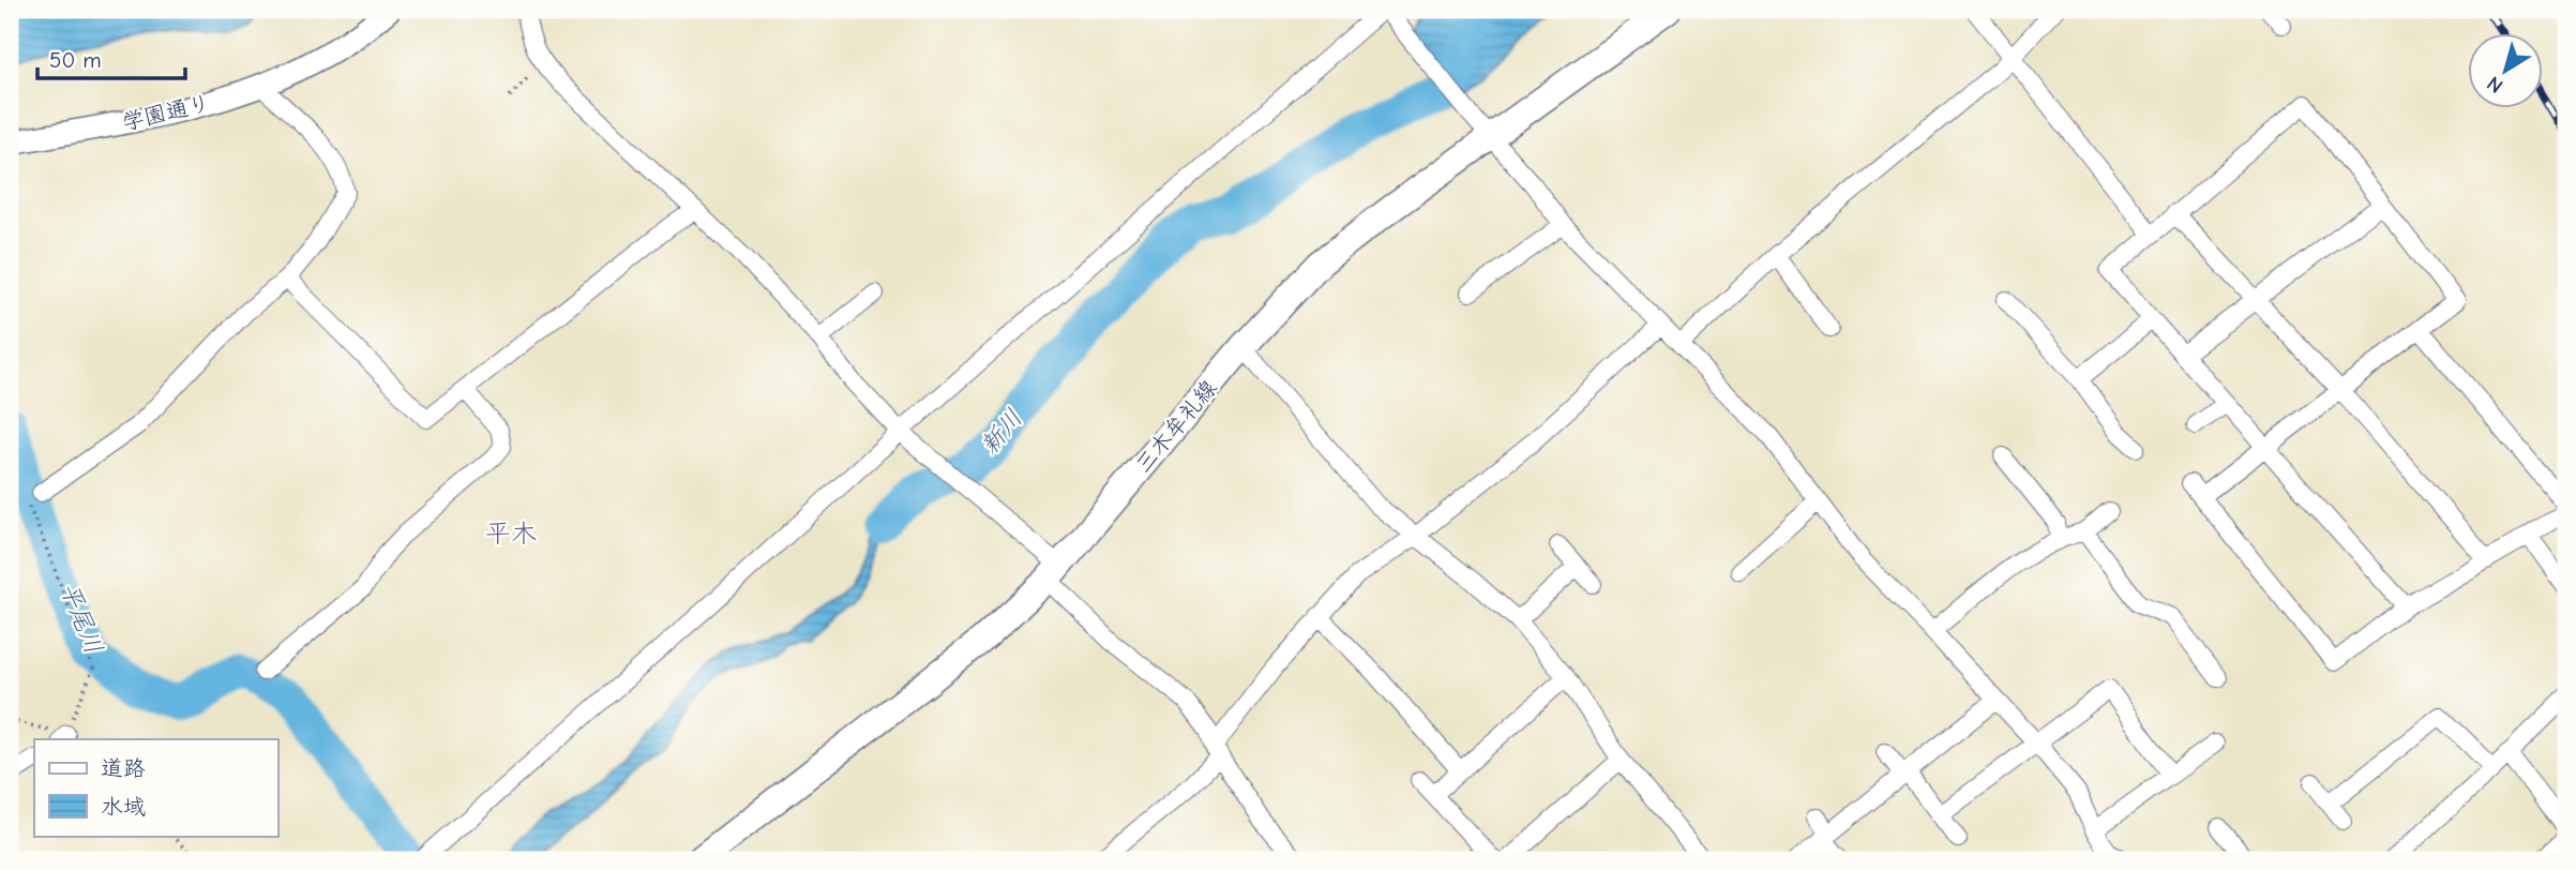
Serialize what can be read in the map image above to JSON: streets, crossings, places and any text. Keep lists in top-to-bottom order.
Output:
{
  "streets": {
    "main road": ["三木牟礼線"],
    "street": ["学園通り"]
  },
  "districts": ["平木"],
  "water": ["新川", "平尾川"],
  "legend": ["道路", "水域"],
  "scale_bar": "50 m",
  "north": "bottom left"
}
